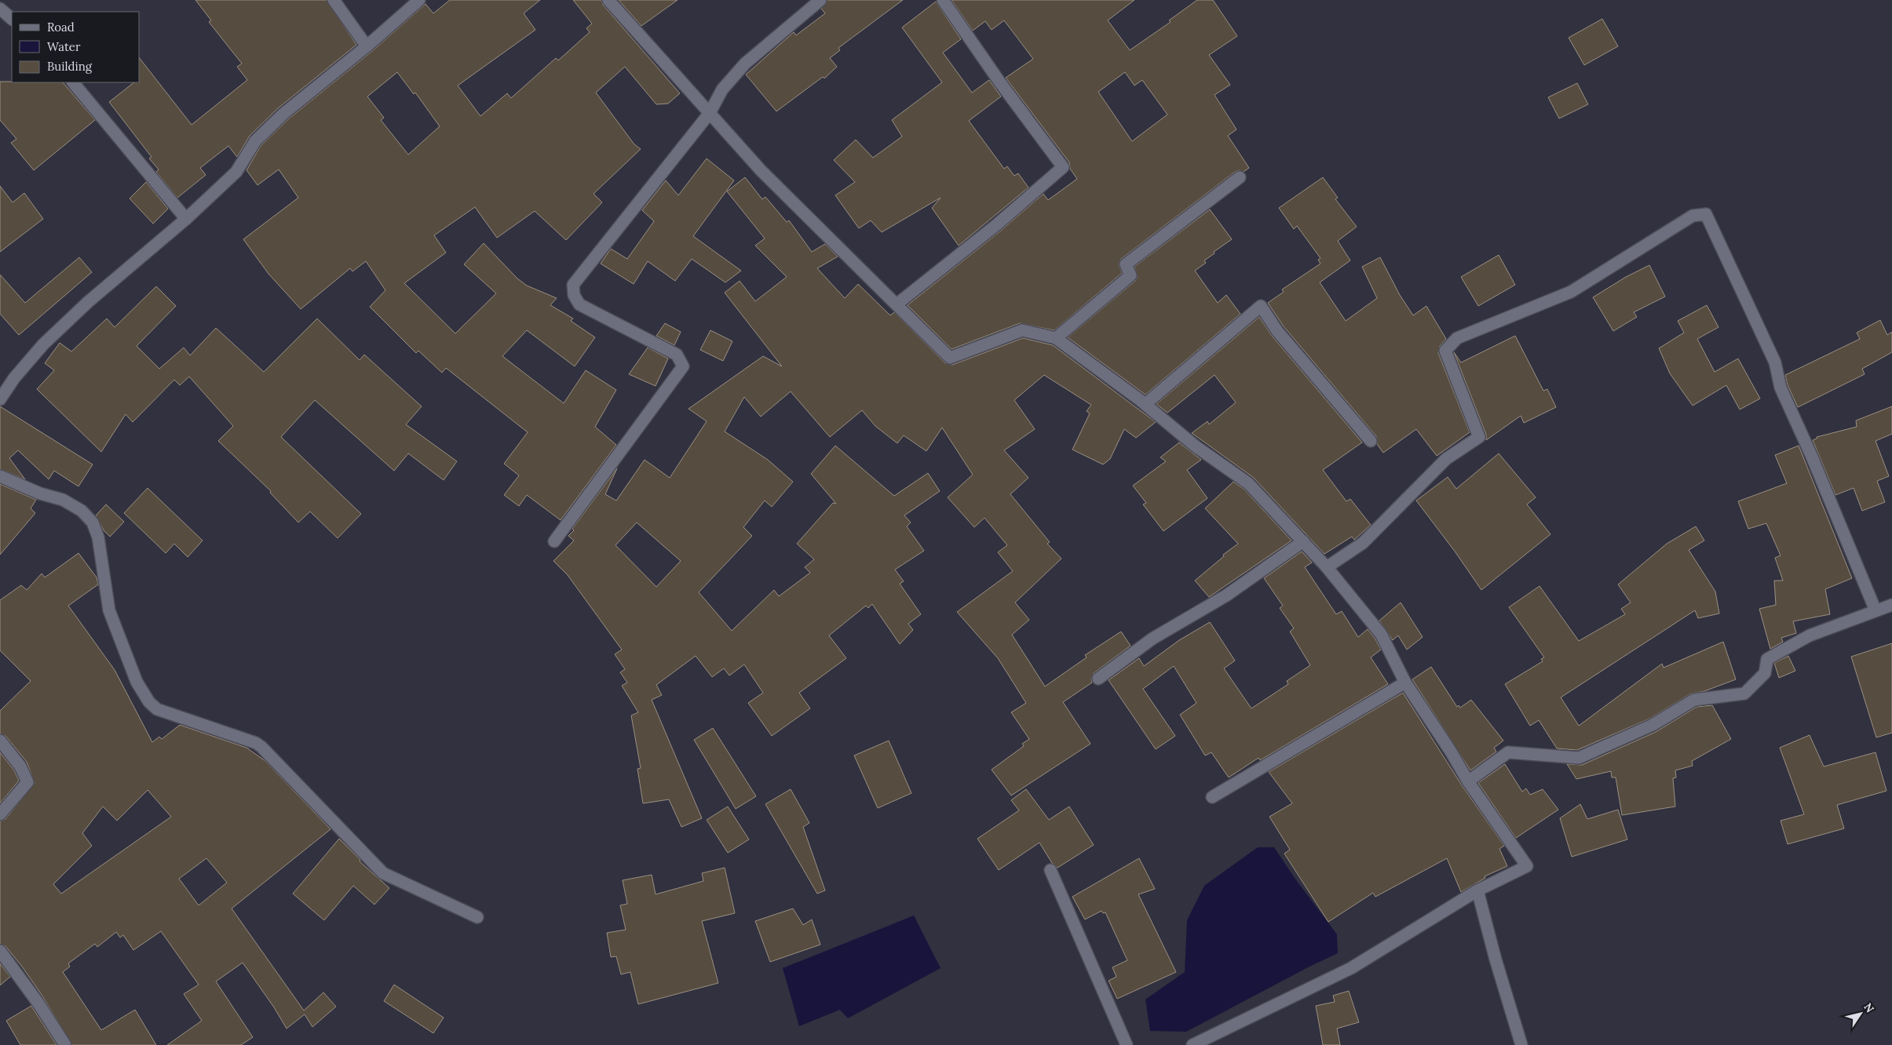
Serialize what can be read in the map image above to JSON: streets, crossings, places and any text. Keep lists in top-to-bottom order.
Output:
{
  "legend": ["Road", "Water", "Building"],
  "north": "top right"
}
